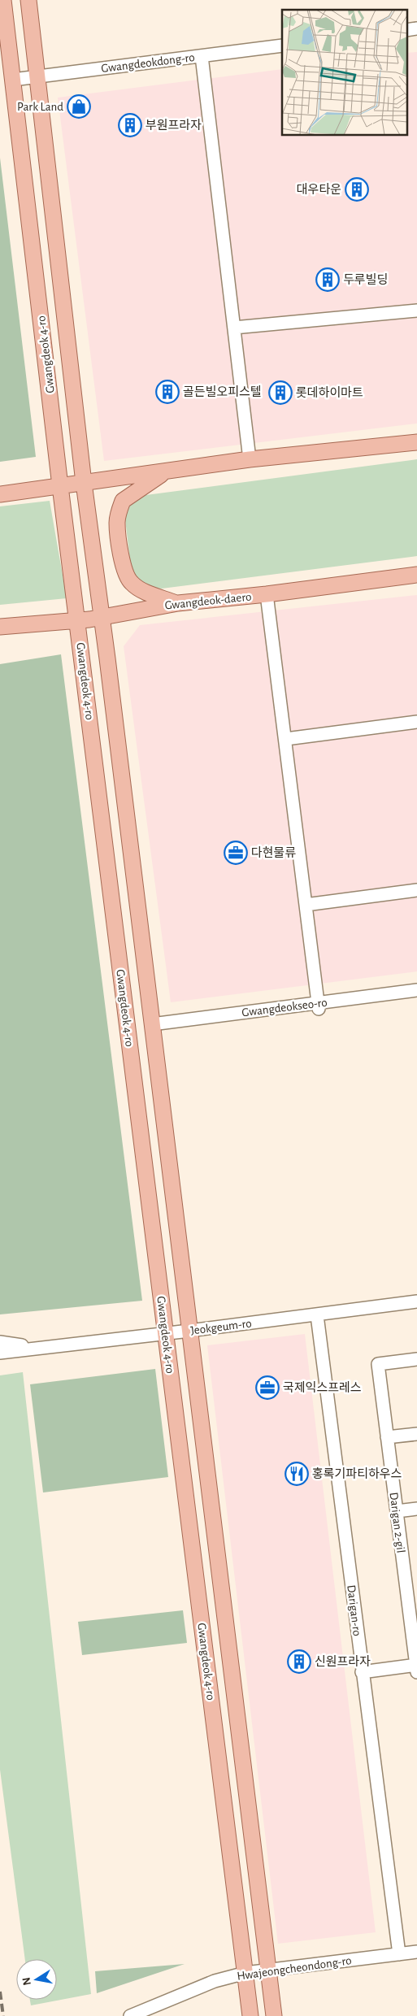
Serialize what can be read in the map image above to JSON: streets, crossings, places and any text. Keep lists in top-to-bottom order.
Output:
{
  "streets": {
    "main road": ["Gwangdeok 4-ro", "Gwangdeok-daero"],
    "street": [
      "Gwangdeokdong-ro",
      "Gwangdeokseo-ro",
      "Jeokgeum-ro",
      "Darigan 2-gil",
      "Darigan-ro",
      "Hwajeongcheondong-ro"
    ]
  },
  "crossings": [
    ["Gwangdeokdong-ro", "Gwangdeok 4-ro"],
    ["Gwangdeok 4-ro", "Gwangdeok-daero"],
    ["Gwangdeok 4-ro", "Gwangdeokseo-ro"],
    ["Gwangdeok 4-ro", "Jeokgeum-ro"],
    ["Gwangdeok 4-ro", "Hwajeongcheondong-ro"],
    ["Jeokgeum-ro", "Darigan-ro"],
    ["Darigan-ro", "Hwajeongcheondong-ro"]
  ],
  "places": {
    "shop": ["Park Land"],
    "building": [
      "부원프라자",
      "대우타운",
      "두루빌딩",
      "골든빌오피스텔",
      "롯데하이마트",
      "신원프라자"
    ],
    "office": ["다현물류", "국제익스프레스"],
    "restaurant": ["홍록기파티하우스"]
  },
  "north": "left"
}
